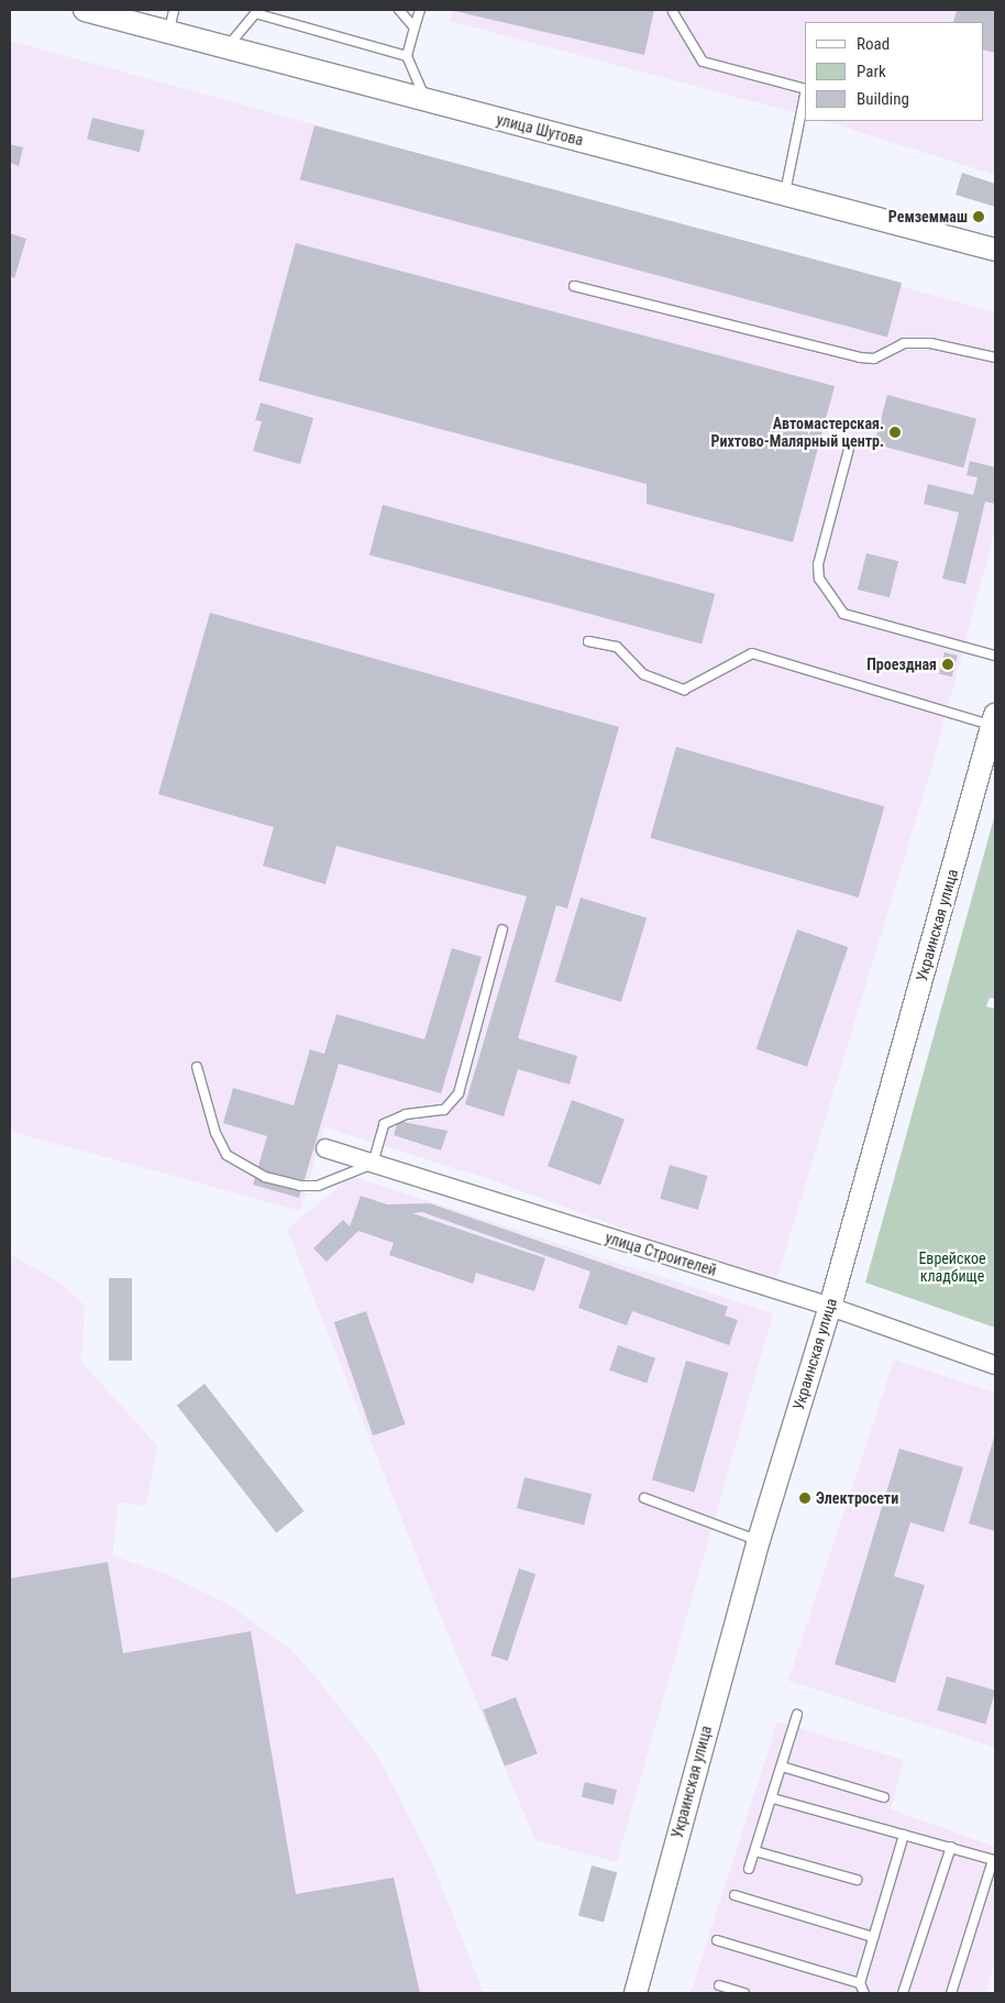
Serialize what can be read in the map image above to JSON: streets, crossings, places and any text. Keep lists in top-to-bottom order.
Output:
{
  "streets": {
    "street": ["улица Шутова", "Украинская улица", "улица Строителей"]
  },
  "crossings": [
    ["Украинская улица", "улица Строителей"]
  ],
  "parks": ["Еврейское кладбище"],
  "places": [
    "Ремземмаш",
    "Автомастерская. Рихтово-Малярный центр.",
    "Проездная",
    "Электросети"
  ],
  "legend": ["Road", "Park", "Building"]
}
